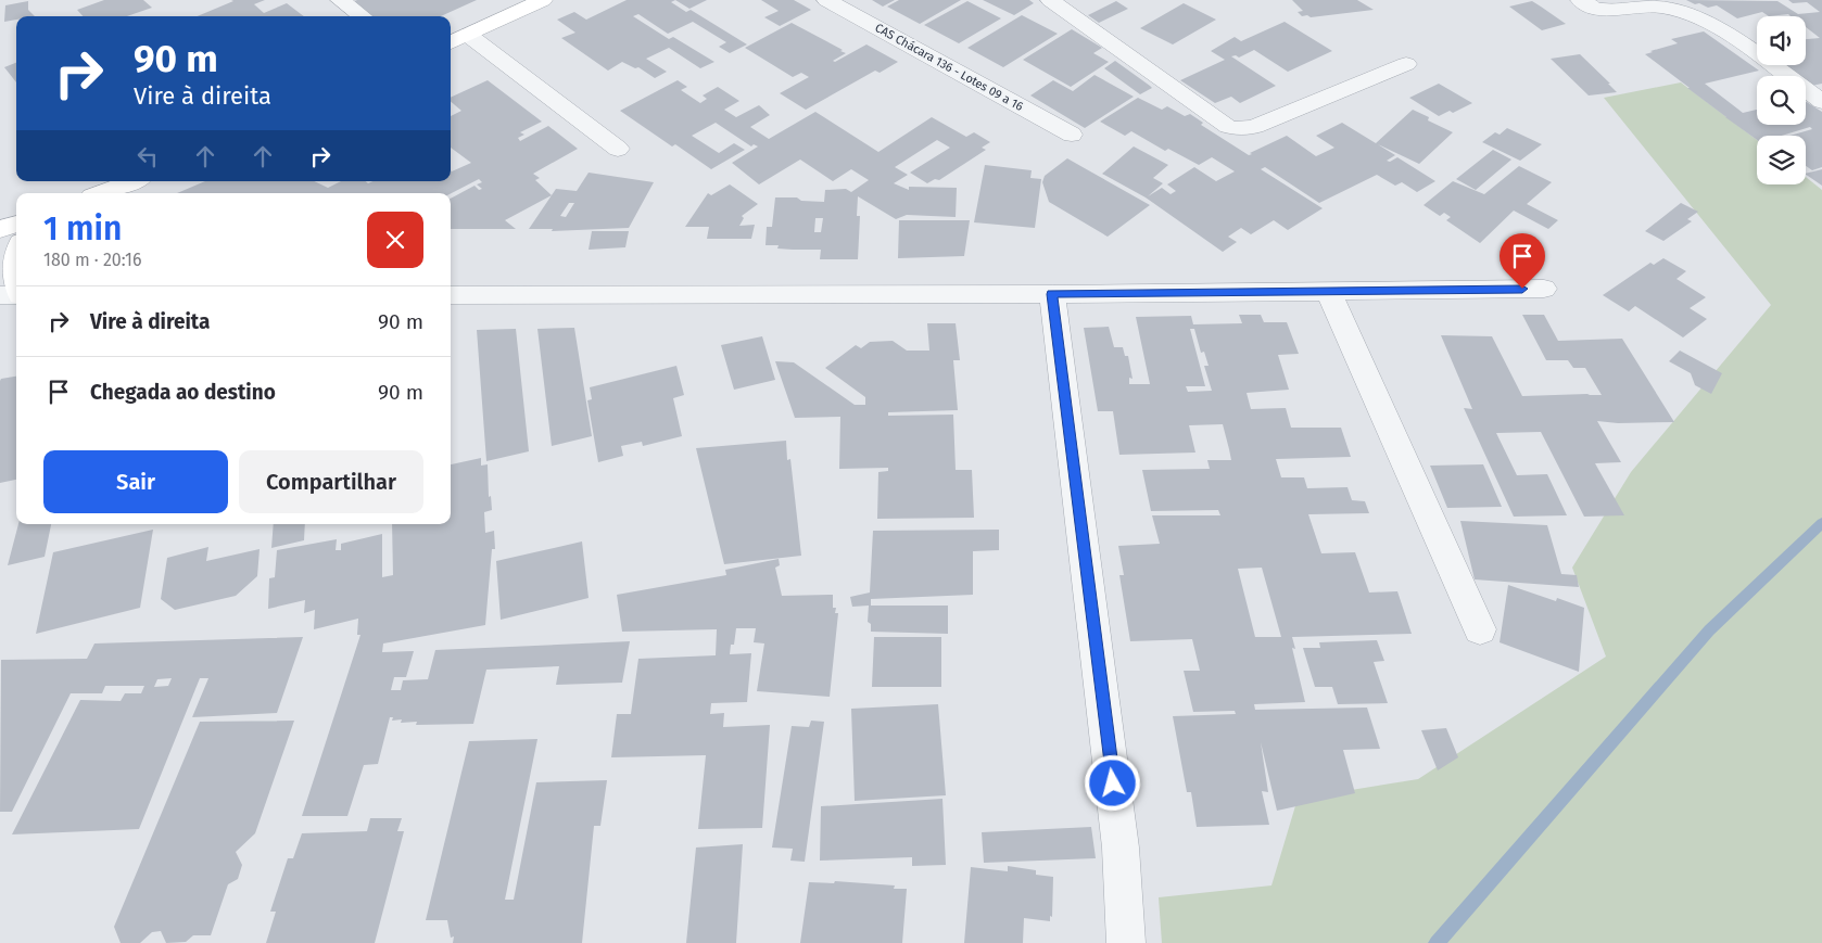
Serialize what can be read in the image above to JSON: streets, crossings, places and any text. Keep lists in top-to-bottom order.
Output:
{
  "streets": {
    "street": ["CAS Chácara 136 - Lotes 09 a 16"]
  },
  "page": {
    "turn": ["90 m", "Vire à direita"],
    "heading": ["1 min", "180 m · 20:16"],
    "list": [
      {
        "name": "Vire à direita",
        "value": "90 m"
      },
      {
        "name": "Chegada ao destino",
        "value": "90 m"
      }
    ],
    "buttons": ["Sair", "Compartilhar"]
  }
}
